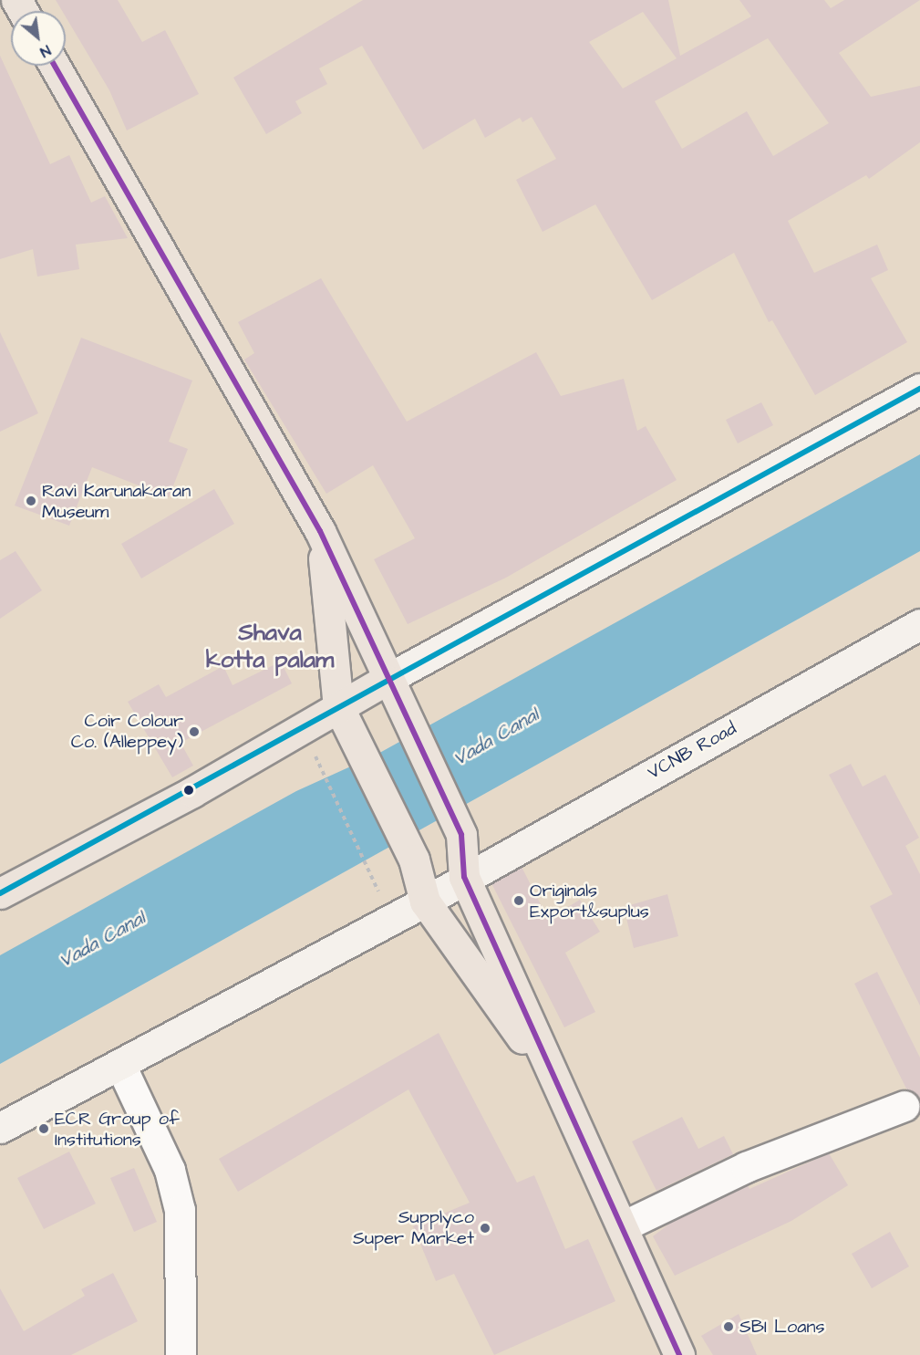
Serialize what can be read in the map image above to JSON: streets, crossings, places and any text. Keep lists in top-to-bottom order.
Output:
{
  "streets": {
    "main road": ["VCNB Road"]
  },
  "districts": ["Shava kotta palam"],
  "water": ["Vada Canal"],
  "places": [
    "Ravi Karunakaran Museum",
    "Coir Colour Co. (Alleppey)",
    "Originals Export&suplus",
    "ECR Group of Institutions",
    "Supplyco Super Market",
    "SBI Loans"
  ],
  "north": "bottom right"
}
